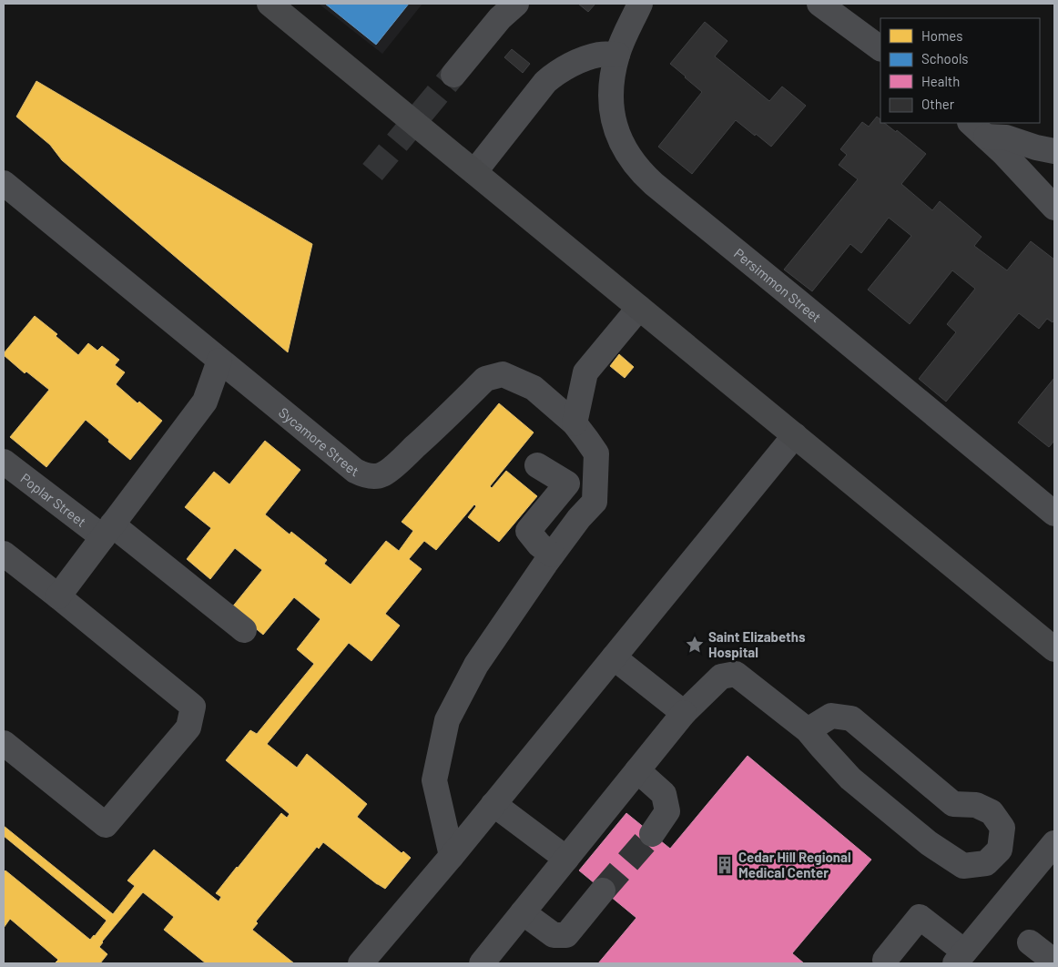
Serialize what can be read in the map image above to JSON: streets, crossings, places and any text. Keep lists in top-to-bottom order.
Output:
{
  "streets": {
    "street": ["Persimmon Street", "Sycamore Street", "Poplar Street"]
  },
  "places": {
    "place": ["Saint Elizabeths Hospital"],
    "building": ["Cedar Hill Regional Medical Center"]
  },
  "legend": [
    "Homes",
    "Schools",
    "Health",
    "Other"
  ]
}
